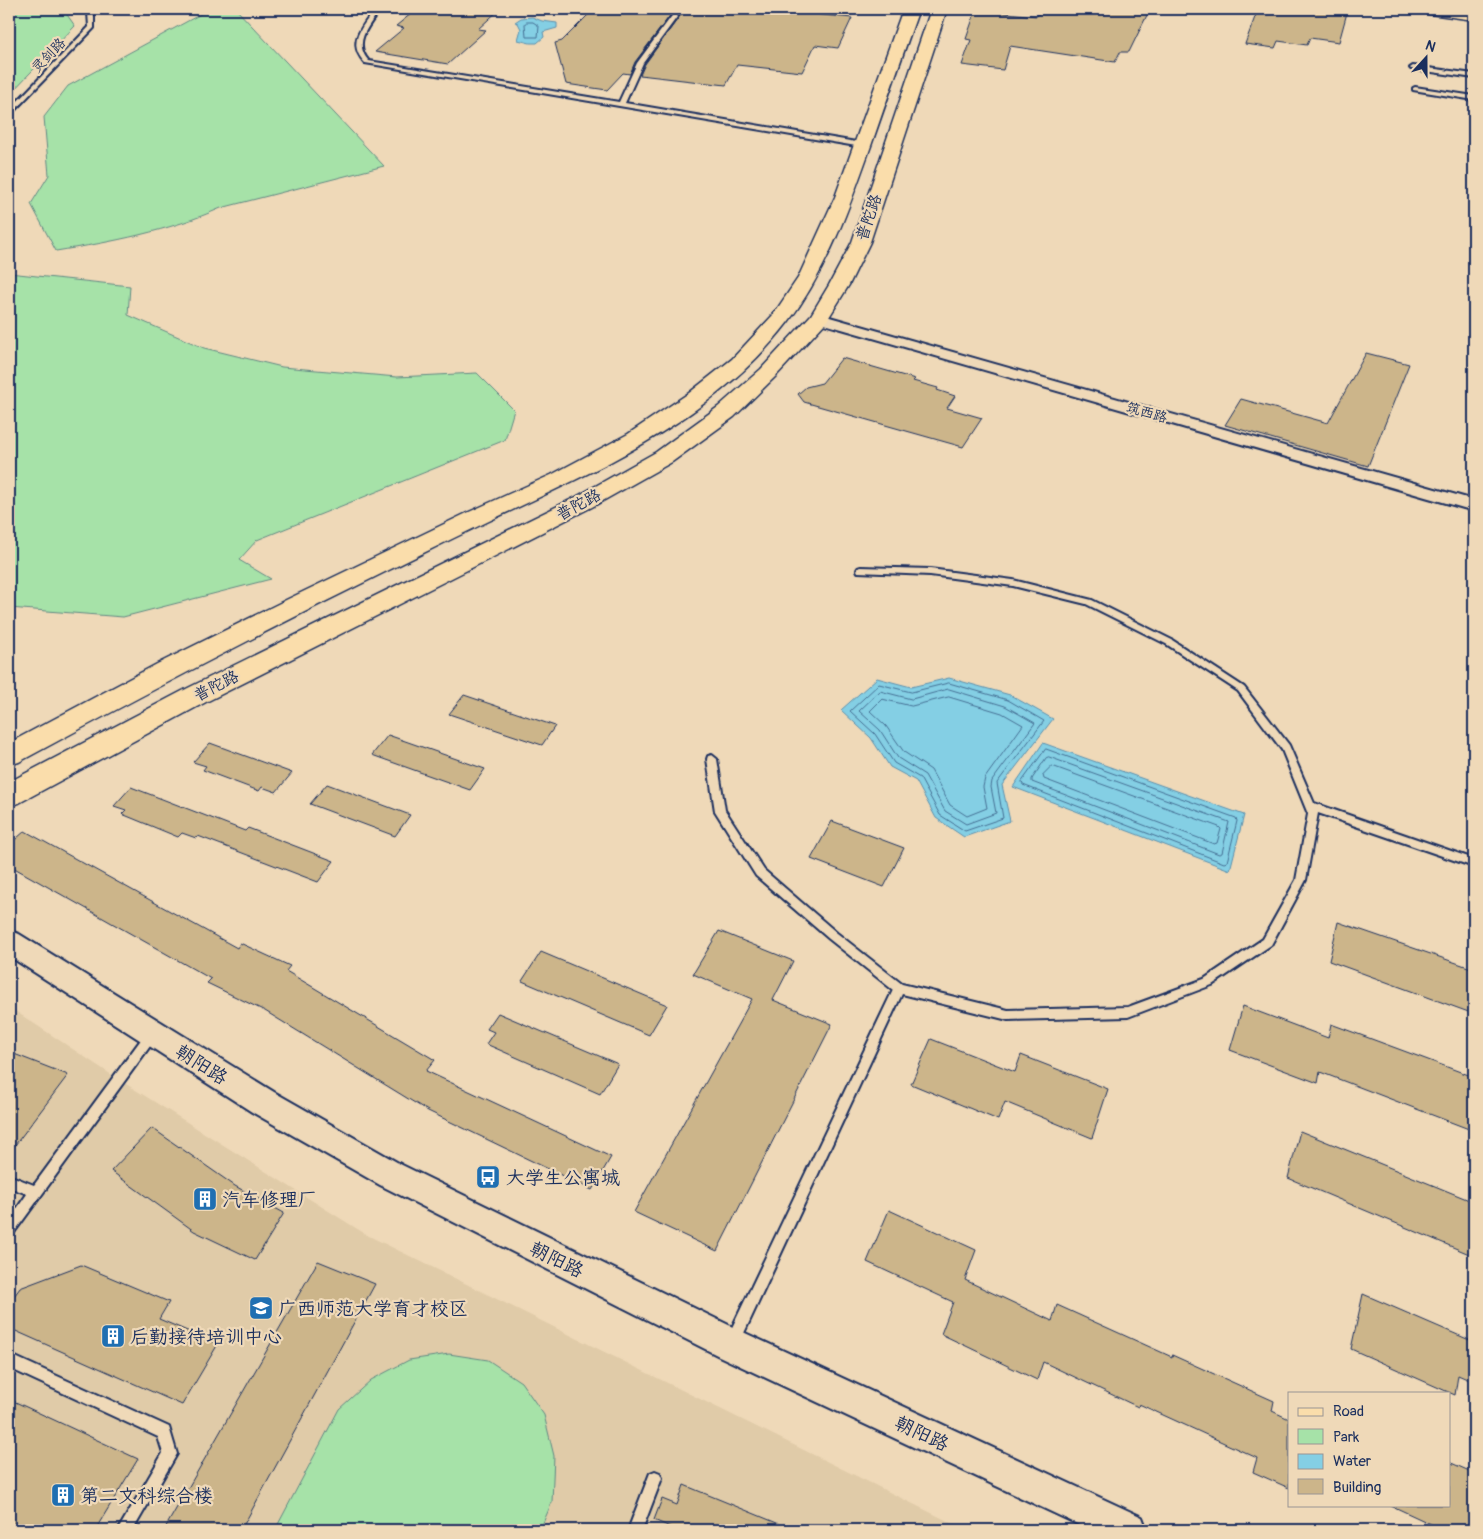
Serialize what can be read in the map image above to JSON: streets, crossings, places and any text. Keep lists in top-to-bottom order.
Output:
{
  "streets": {
    "main road": ["普陀路"],
    "street": ["筑西路", "朝阳路"],
    "lane": ["灵剑路"]
  },
  "crossings": [
    ["普陀路", "筑西路"]
  ],
  "places": {
    "bus stop": ["大学生公寓城"],
    "building": ["汽车修理厂", "后勤接待培训中心", "第二文科综合楼"],
    "school or university": ["广西师范大学育才校区"]
  },
  "legend": [
    "Road",
    "Park",
    "Water",
    "Building"
  ],
  "north": "top"
}
